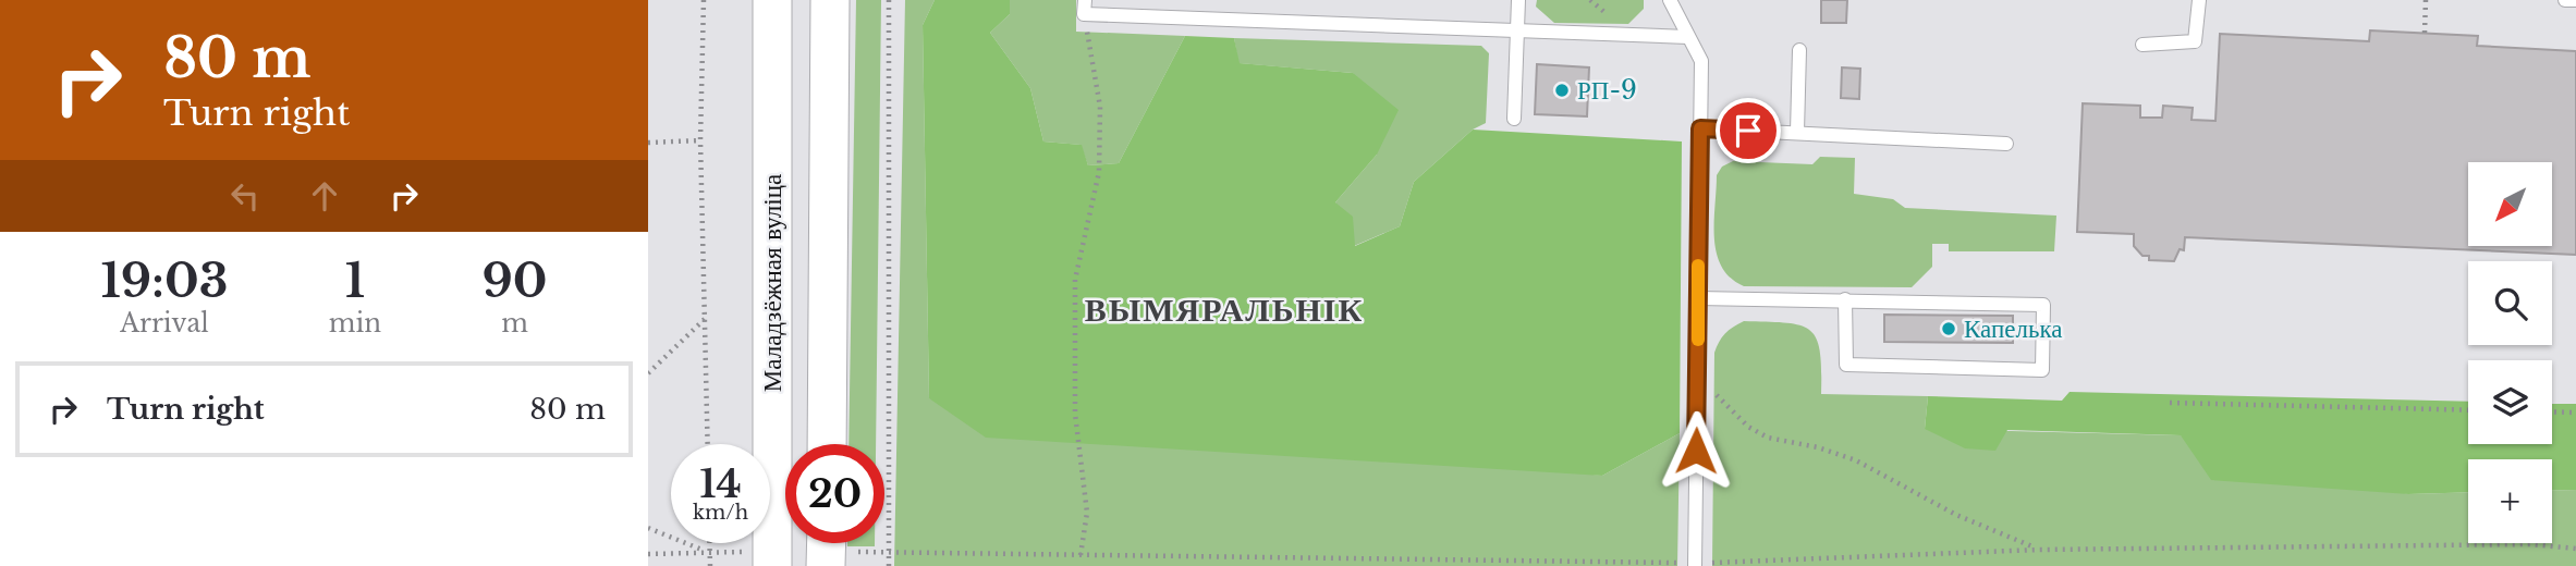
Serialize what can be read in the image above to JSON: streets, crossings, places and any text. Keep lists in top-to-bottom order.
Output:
{
  "streets": {
    "main road": ["Маладзёжная вуліца"]
  },
  "districts": ["ВЫМЯРАЛЬНІК"],
  "places": ["РП-9", "Капелька"],
  "north": "bottom left",
  "page": {
    "turn": ["80 m", "Turn right"],
    "map_buttons": "+",
    "eta": [
      "19:03",
      "Arrival",
      "1",
      "min",
      "90",
      "m"
    ],
    "list": [
      {
        "name": "Turn right",
        "value": "80 m"
      }
    ],
    "speed": "14 km/h",
    "limit": "20"
  }
}
